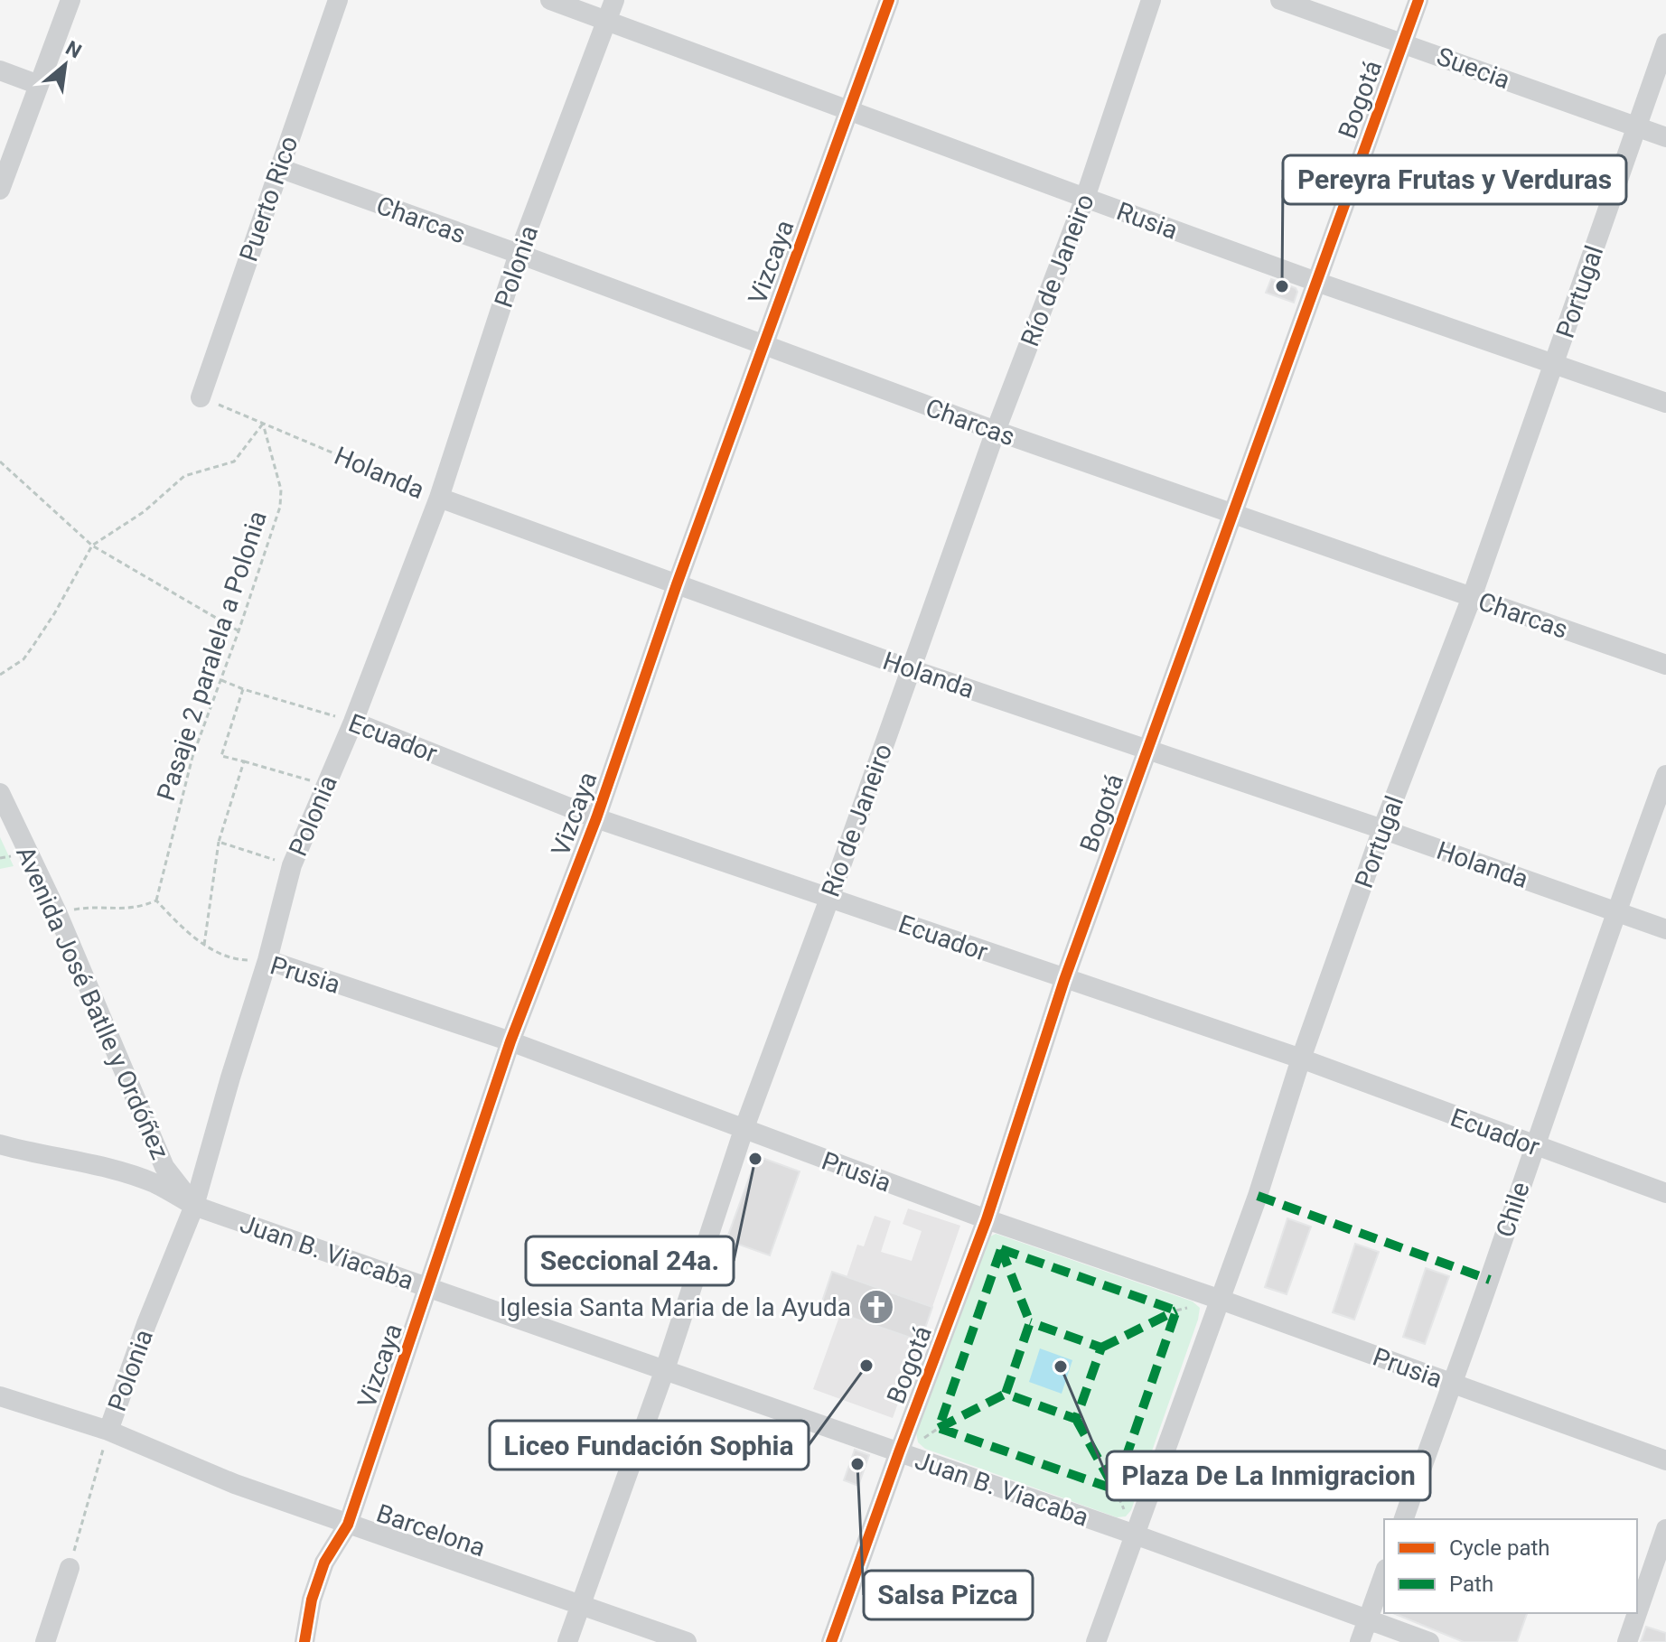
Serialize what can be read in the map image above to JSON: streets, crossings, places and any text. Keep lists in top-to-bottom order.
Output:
{
  "streets": {
    "street": [
      "Suecia",
      "Bogotá",
      "Puerto Rico",
      "Charcas",
      "Rusia",
      "Vizcaya",
      "Polonia",
      "Río de Janeiro",
      "Portugal",
      "Holanda",
      "Ecuador",
      "Prusia",
      "Avenida José Batlle y Ordóñez",
      "Chile",
      "Juan B. Viacaba",
      "Barcelona"
    ],
    "path": ["Pasaje 2 paralela a Polonia"]
  },
  "crossings": [
    ["Suecia", "Bogotá"],
    ["Suecia", "Portugal"],
    ["Bogotá", "Charcas"],
    ["Bogotá", "Rusia"],
    ["Bogotá", "Holanda"],
    ["Bogotá", "Ecuador"],
    ["Bogotá", "Prusia"],
    ["Bogotá", "Juan B. Viacaba"],
    ["Puerto Rico", "Charcas"],
    ["Puerto Rico", "Holanda"],
    ["Charcas", "Vizcaya"],
    ["Charcas", "Polonia"],
    ["Charcas", "Río de Janeiro"],
    ["Charcas", "Portugal"],
    ["Rusia", "Vizcaya"],
    ["Rusia", "Polonia"],
    ["Rusia", "Río de Janeiro"],
    ["Rusia", "Portugal"],
    ["Vizcaya", "Holanda"],
    ["Vizcaya", "Ecuador"],
    ["Vizcaya", "Prusia"],
    ["Vizcaya", "Juan B. Viacaba"],
    ["Vizcaya", "Barcelona"],
    ["Polonia", "Holanda"],
    ["Polonia", "Ecuador"],
    ["Polonia", "Prusia"],
    ["Polonia", "Avenida José Batlle y Ordóñez"],
    ["Polonia", "Juan B. Viacaba"],
    ["Polonia", "Barcelona"],
    ["Río de Janeiro", "Holanda"],
    ["Río de Janeiro", "Ecuador"],
    ["Río de Janeiro", "Prusia"],
    ["Río de Janeiro", "Juan B. Viacaba"],
    ["Río de Janeiro", "Barcelona"],
    ["Portugal", "Holanda"],
    ["Portugal", "Ecuador"],
    ["Portugal", "Prusia"],
    ["Portugal", "Juan B. Viacaba"],
    ["Holanda", "Pasaje 2 paralela a Polonia"],
    ["Holanda", "Chile"],
    ["Pasaje 2 paralela a Polonia", "Ecuador"],
    ["Pasaje 2 paralela a Polonia", "Prusia"],
    ["Ecuador", "Chile"],
    ["Prusia", "Chile"],
    ["Avenida José Batlle y Ordóñez", "Juan B. Viacaba"]
  ],
  "places": {
    "other": [
      "Pereyra Frutas y Verduras",
      "Seccional 24a.",
      "Liceo Fundación Sophia",
      "Plaza De La Inmigracion",
      "Salsa Pizca"
    ],
    "church": ["Iglesia Santa Maria de la Ayuda"]
  },
  "legend": ["Cycle path", "Path"],
  "north": "top right"
}
